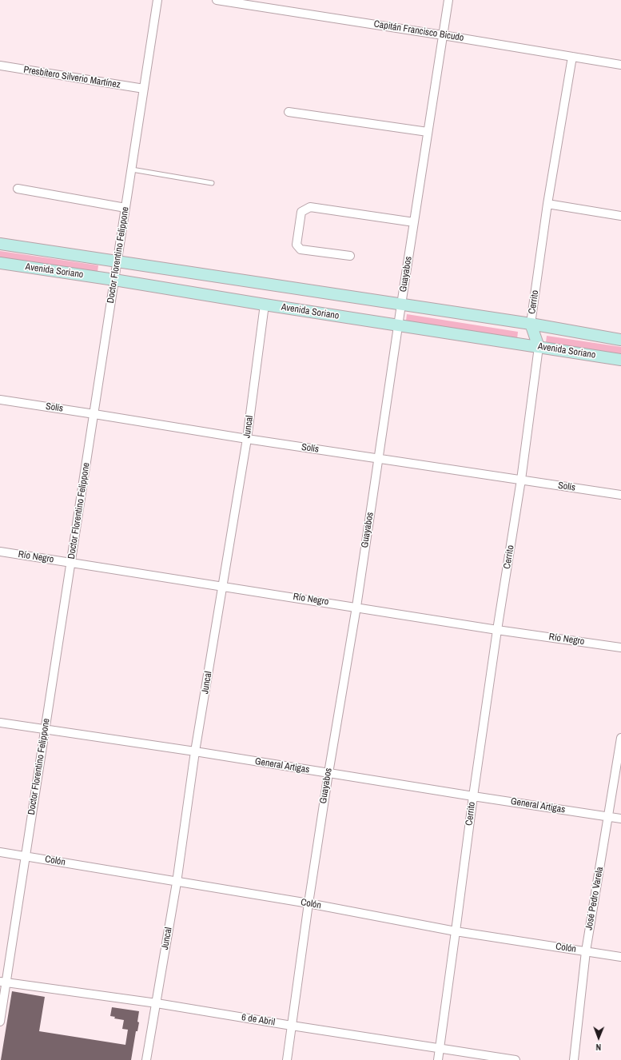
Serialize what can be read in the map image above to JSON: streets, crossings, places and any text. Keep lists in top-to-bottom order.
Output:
{
  "streets": {
    "street": [
      "Capitán Francisco Bicudo",
      "Presbítero Silverio Martínez",
      "Doctor Florentino Felippone",
      "Avenida Soriano",
      "Guayabos",
      "Cerrito",
      "Solís",
      "Juncal",
      "Río Negro",
      "General Artigas",
      "Colón",
      "José Pedro Varela",
      "6 de Abril"
    ]
  },
  "crossings": [
    ["Capitán Francisco Bicudo", "Guayabos"],
    ["Capitán Francisco Bicudo", "Cerrito"],
    ["Presbítero Silverio Martínez", "Doctor Florentino Felippone"],
    ["Doctor Florentino Felippone", "Avenida Soriano"],
    ["Doctor Florentino Felippone", "Solís"],
    ["Doctor Florentino Felippone", "Río Negro"],
    ["Doctor Florentino Felippone", "General Artigas"],
    ["Doctor Florentino Felippone", "Colón"],
    ["Doctor Florentino Felippone", "6 de Abril"],
    ["Avenida Soriano", "Guayabos"],
    ["Avenida Soriano", "Cerrito"],
    ["Avenida Soriano", "Juncal"],
    ["Guayabos", "Solís"],
    ["Guayabos", "Río Negro"],
    ["Guayabos", "General Artigas"],
    ["Guayabos", "Colón"],
    ["Guayabos", "6 de Abril"],
    ["Cerrito", "Solís"],
    ["Cerrito", "Río Negro"],
    ["Cerrito", "General Artigas"],
    ["Cerrito", "Colón"],
    ["Cerrito", "6 de Abril"],
    ["Solís", "Juncal"],
    ["Juncal", "Río Negro"],
    ["Juncal", "General Artigas"],
    ["Juncal", "Colón"],
    ["Juncal", "6 de Abril"],
    ["General Artigas", "José Pedro Varela"],
    ["Colón", "José Pedro Varela"]
  ],
  "north": "bottom"
}
